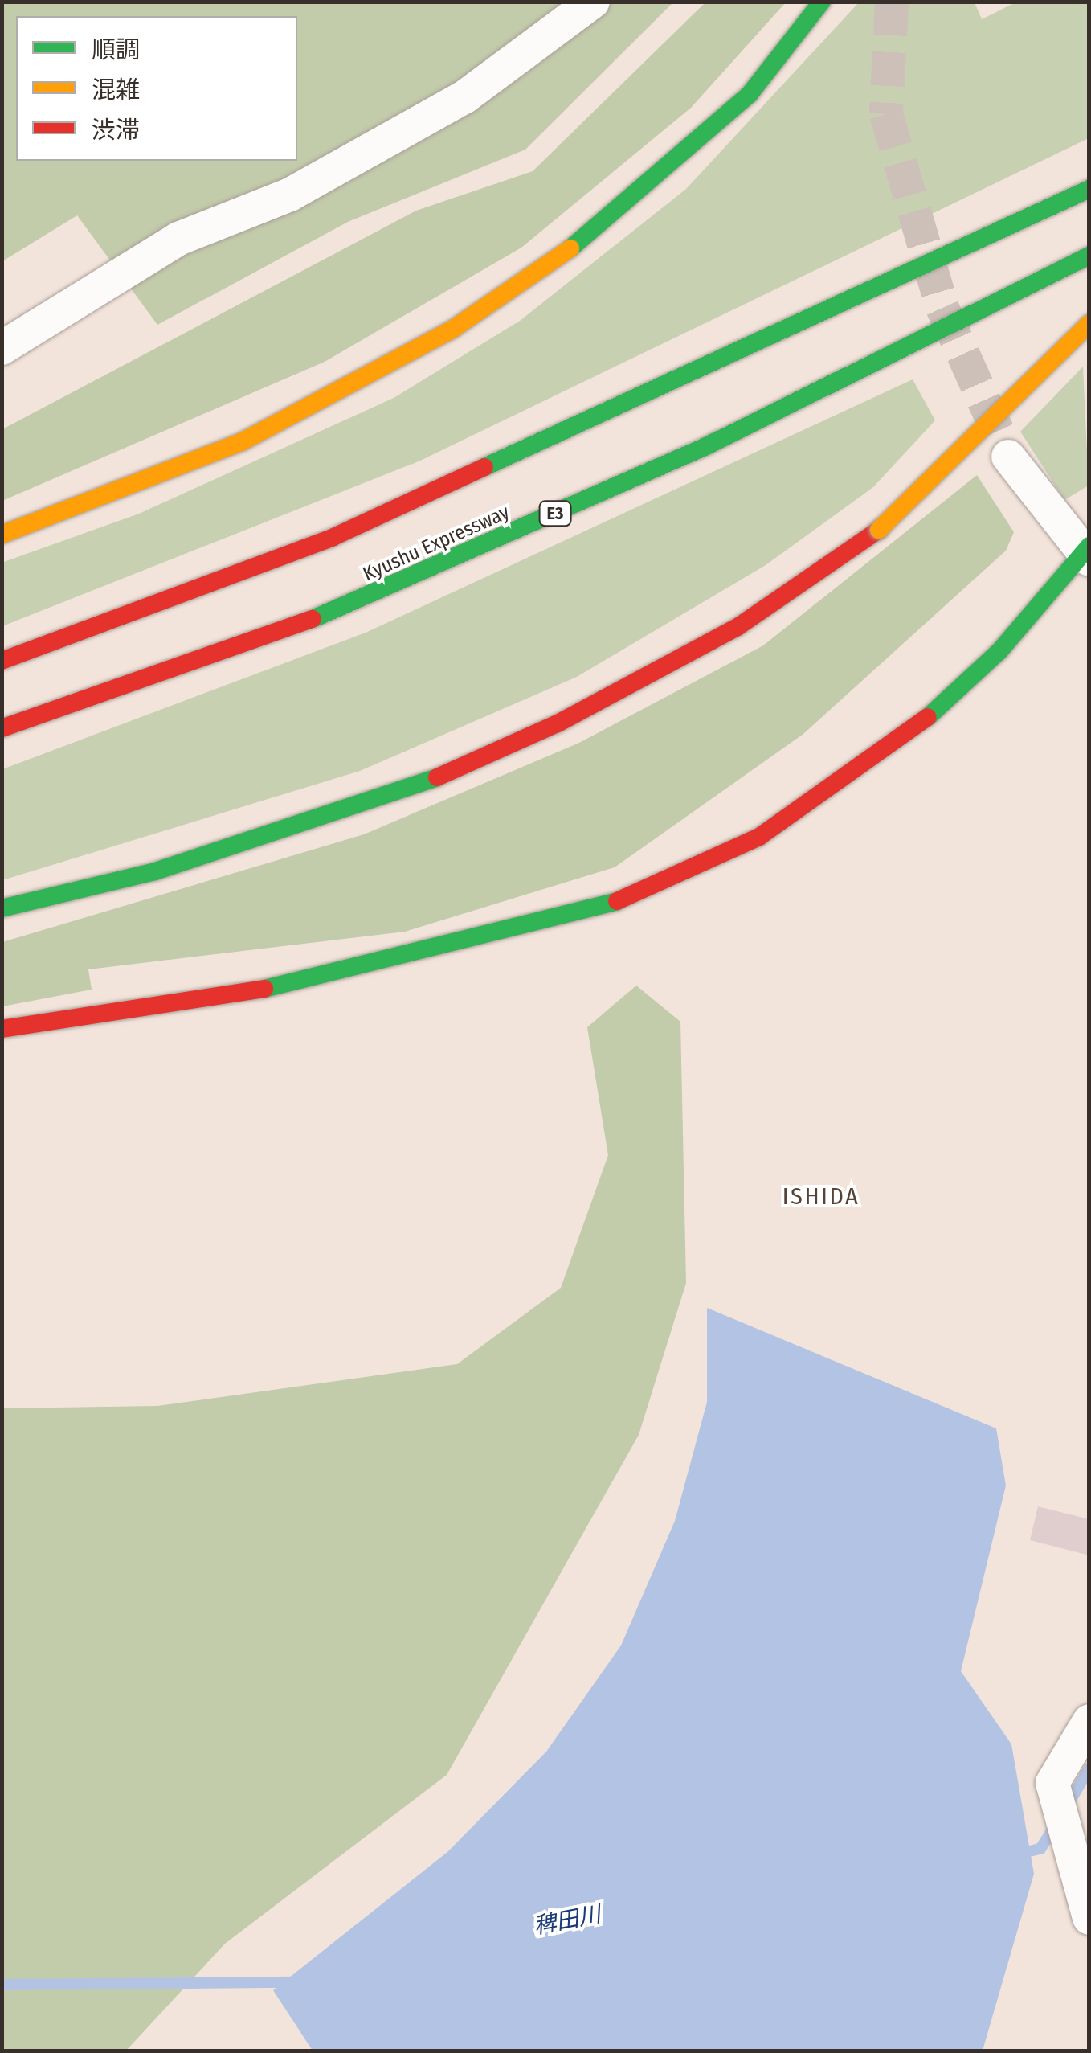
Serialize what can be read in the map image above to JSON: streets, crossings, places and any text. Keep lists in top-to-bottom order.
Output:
{
  "streets": {
    "main road": ["E3", "Kyushu Expressway"]
  },
  "districts": ["ISHIDA"],
  "water": ["稗田川"],
  "legend": ["順調", "混雑", "渋滞"]
}
